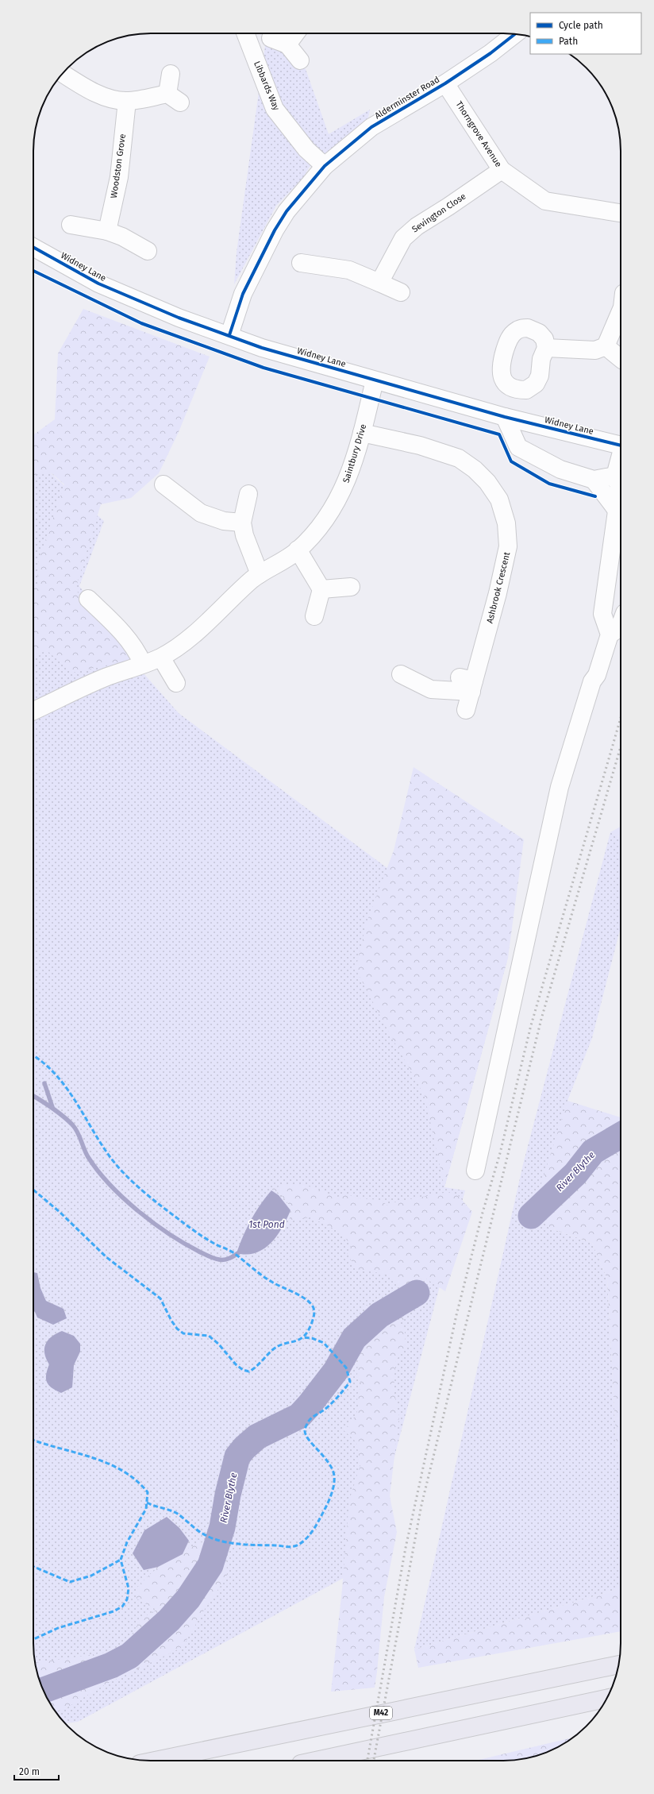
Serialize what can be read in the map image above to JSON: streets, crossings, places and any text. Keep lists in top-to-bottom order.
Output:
{
  "streets": {
    "highway": ["M42"],
    "street": [
      "Libbards Way",
      "Alderminster Road",
      "Thorngrove Avenue",
      "Woodston Grove",
      "Sevington Close",
      "Widney Lane",
      "Saintbury Drive",
      "Ashbrook Crescent"
    ]
  },
  "crossings": [
    ["Libbards Way", "Alderminster Road"],
    ["Alderminster Road", "Thorngrove Avenue"],
    ["Alderminster Road", "Widney Lane"],
    ["Thorngrove Avenue", "Sevington Close"],
    ["Widney Lane", "Saintbury Drive"],
    ["Saintbury Drive", "Ashbrook Crescent"]
  ],
  "water": ["River Blythe", "1st Pond"],
  "legend": ["Cycle path", "Path"],
  "scale_bar": "20 m"
}
